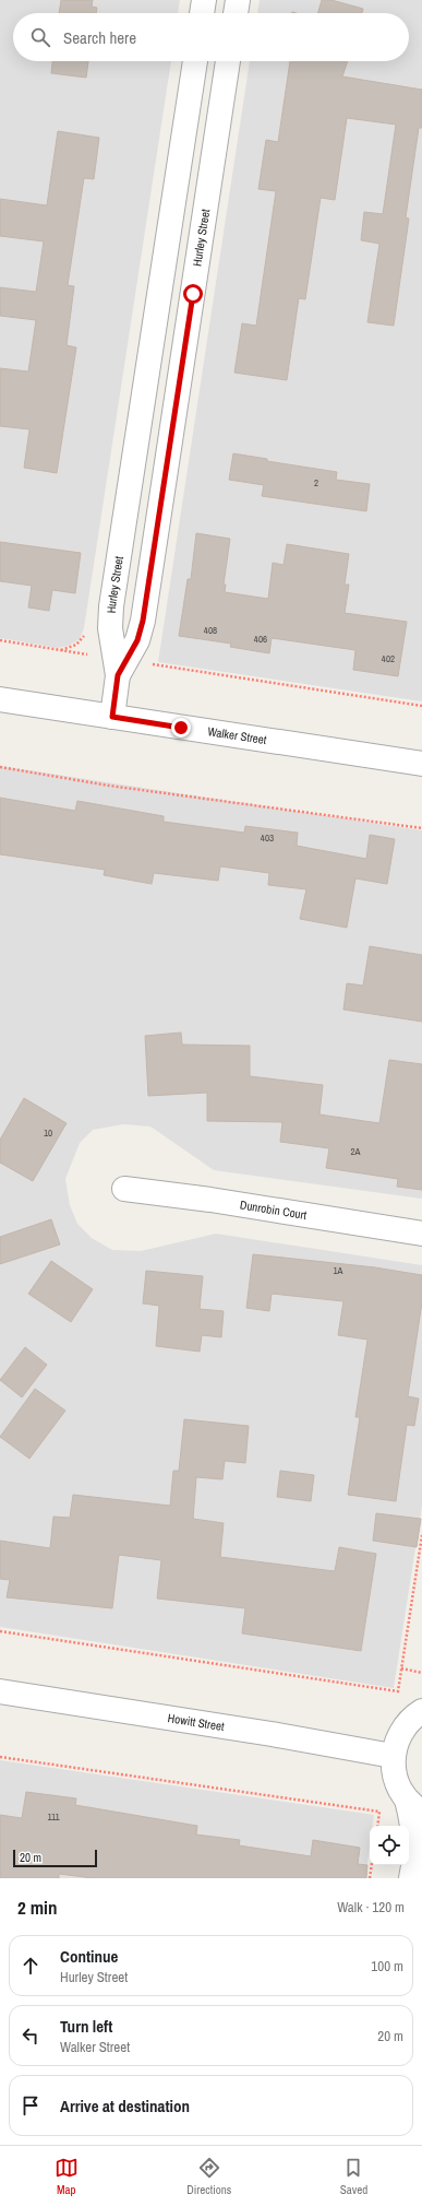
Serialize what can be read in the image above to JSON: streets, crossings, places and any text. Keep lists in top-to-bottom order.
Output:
{
  "streets": {
    "street": [
      "Hurley Street",
      "Walker Street",
      "Dunrobin Court",
      "Howitt Street"
    ]
  },
  "crossings": [
    ["Hurley Street", "Walker Street"]
  ],
  "house_numbers": [
    "2",
    "408",
    "406",
    "402",
    "403",
    "10",
    "2A",
    "1A",
    "111"
  ],
  "scale_bar": "20 m",
  "page": {
    "search": "Search here",
    "scale": "20 m",
    "heading": ["2 min", "Walk · 120 m"],
    "list": [
      ["Continue", "Hurley Street", "100 m"],
      ["Turn left", "Walker Street", "20 m"],
      "Arrive at destination"
    ],
    "nav": ["Map", "Directions", "Saved"]
  }
}
